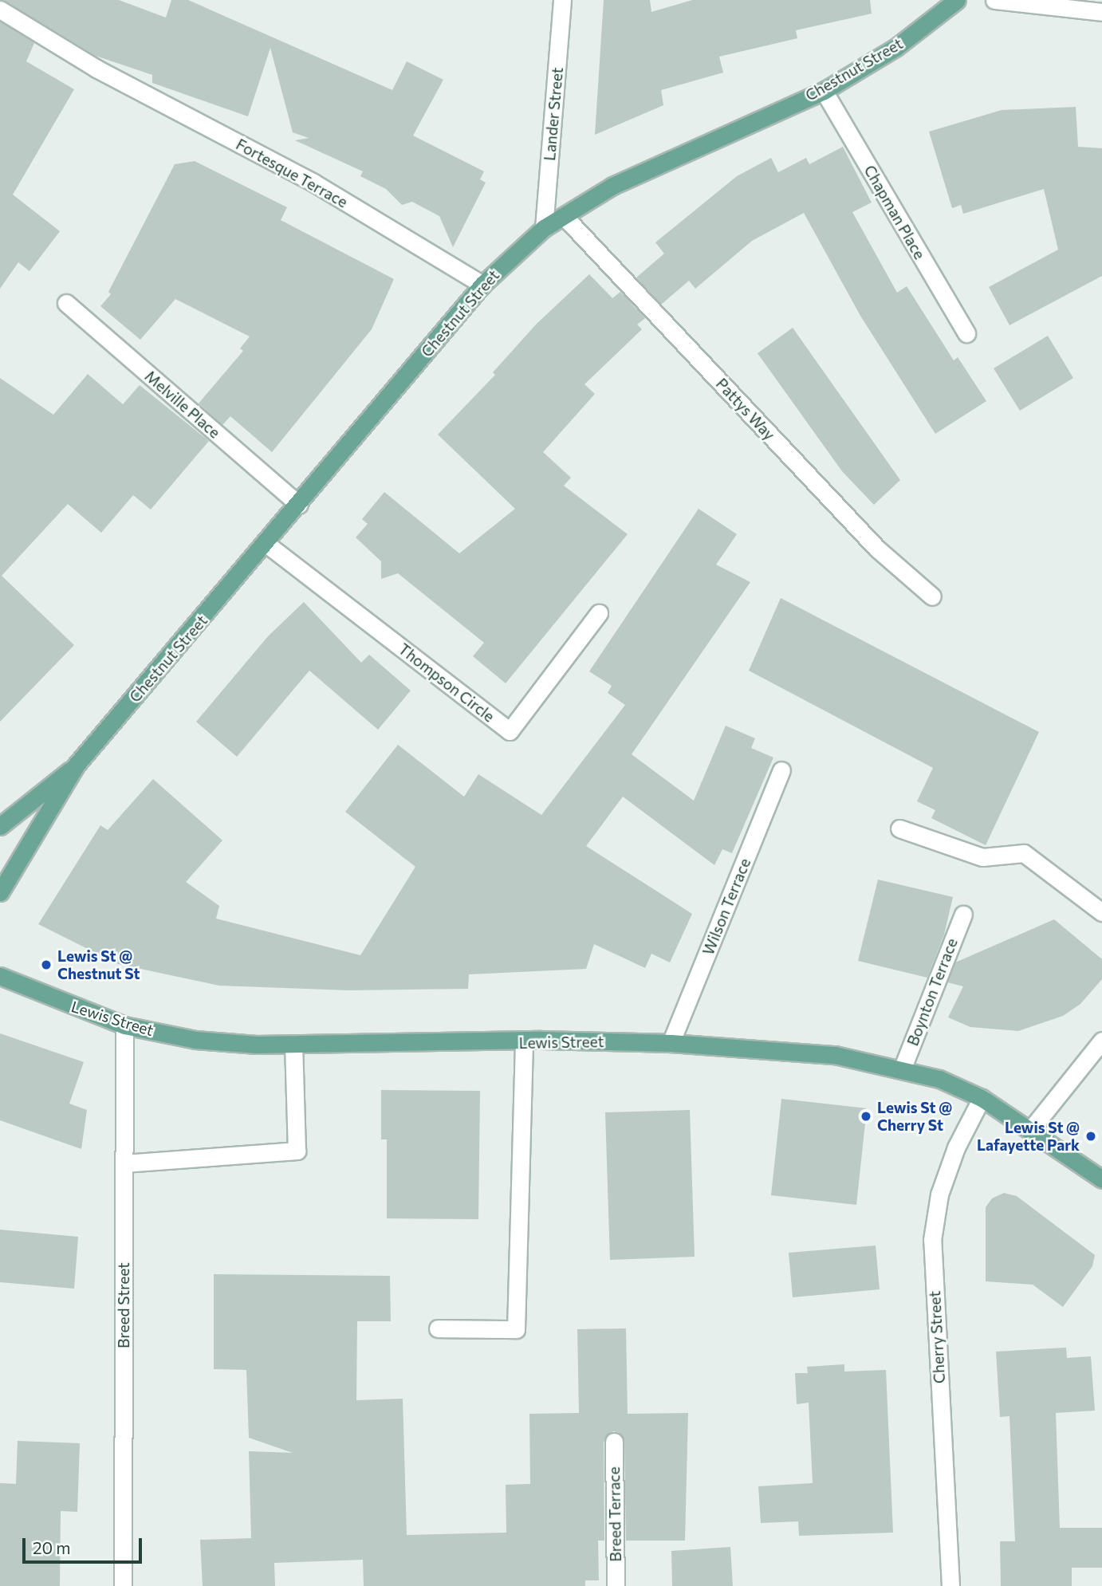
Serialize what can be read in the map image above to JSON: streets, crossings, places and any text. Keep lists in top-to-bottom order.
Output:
{
  "streets": {
    "main road": ["Chestnut Street", "Lewis Street"],
    "street": [
      "Lander Street",
      "Fortesque Terrace",
      "Chapman Place",
      "Melville Place",
      "Pattys Way",
      "Thompson Circle",
      "Wilson Terrace",
      "Boynton Terrace",
      "Breed Street",
      "Cherry Street",
      "Breed Terrace"
    ]
  },
  "crossings": [
    ["Chestnut Street", "Lander Street"],
    ["Chestnut Street", "Fortesque Terrace"],
    ["Chestnut Street", "Chapman Place"],
    ["Chestnut Street", "Melville Place"],
    ["Chestnut Street", "Pattys Way"],
    ["Chestnut Street", "Thompson Circle"],
    ["Wilson Terrace", "Lewis Street"],
    ["Boynton Terrace", "Lewis Street"],
    ["Lewis Street", "Breed Street"],
    ["Lewis Street", "Cherry Street"]
  ],
  "places": ["Lewis St @ Chestnut St", "Lewis St @ Cherry St", "Lewis St @ Lafayette Park"],
  "scale_bar": "20 m"
}
